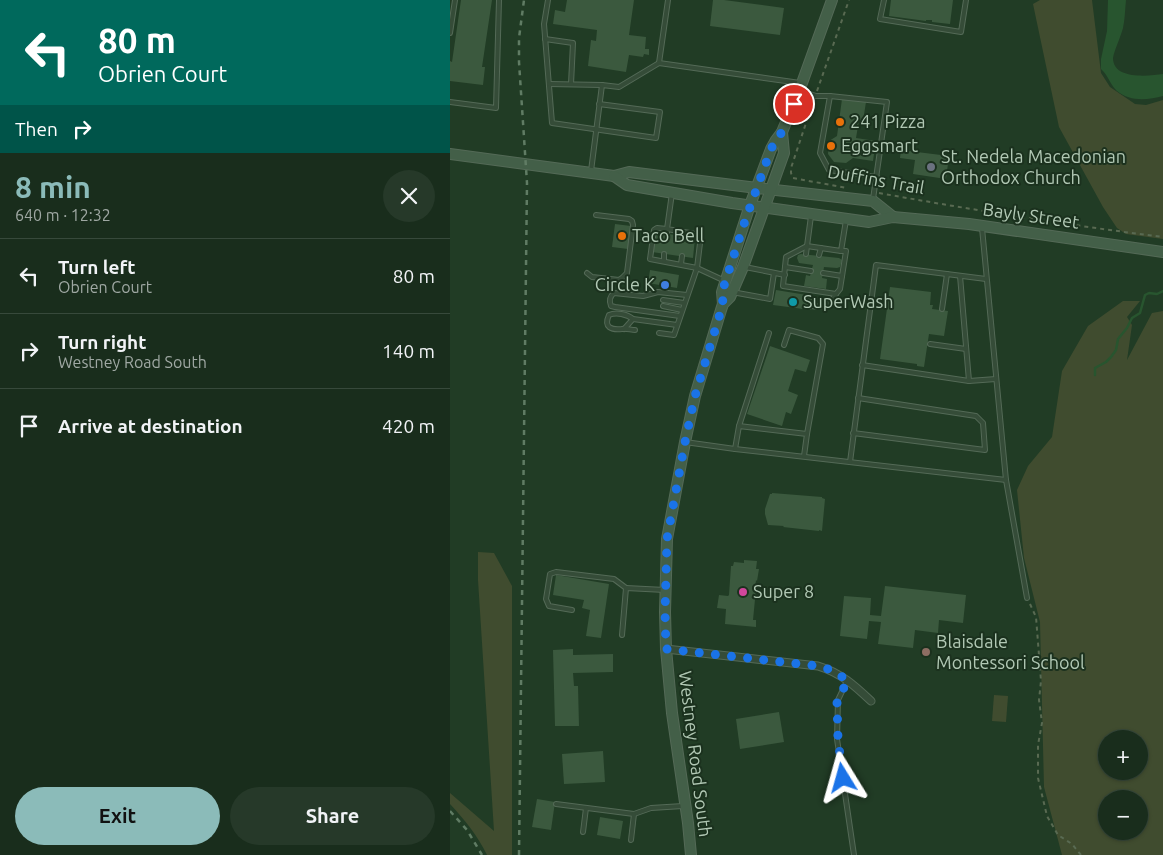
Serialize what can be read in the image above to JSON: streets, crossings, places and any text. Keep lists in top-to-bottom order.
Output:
{
  "streets": {
    "main road": ["Bayly Street", "Westney Road South"],
    "path": ["Duffins Trail"]
  },
  "crossings": [
    ["Bayly Street", "Westney Road South"]
  ],
  "places": [
    "241 Pizza",
    "Eggsmart",
    "St. Nedela Macedonian Orthodox Church",
    "Taco Bell",
    "Circle K",
    "SuperWash",
    "Super 8",
    "Blaisdale Montessori School"
  ],
  "page": {
    "turn": ["80 m", "Obrien Court"],
    "then": "Then",
    "heading": ["8 min", "640 m · 12:32"],
    "list": [
      {
        "name": "Turn left",
        "note": "Obrien Court",
        "value": "80 m"
      },
      {
        "name": "Turn right",
        "note": "Westney Road South",
        "value": "140 m"
      },
      {
        "name": "Arrive at destination",
        "value": "420 m"
      }
    ],
    "map_buttons": ["+", "−"],
    "buttons": ["Exit", "Share"]
  }
}
